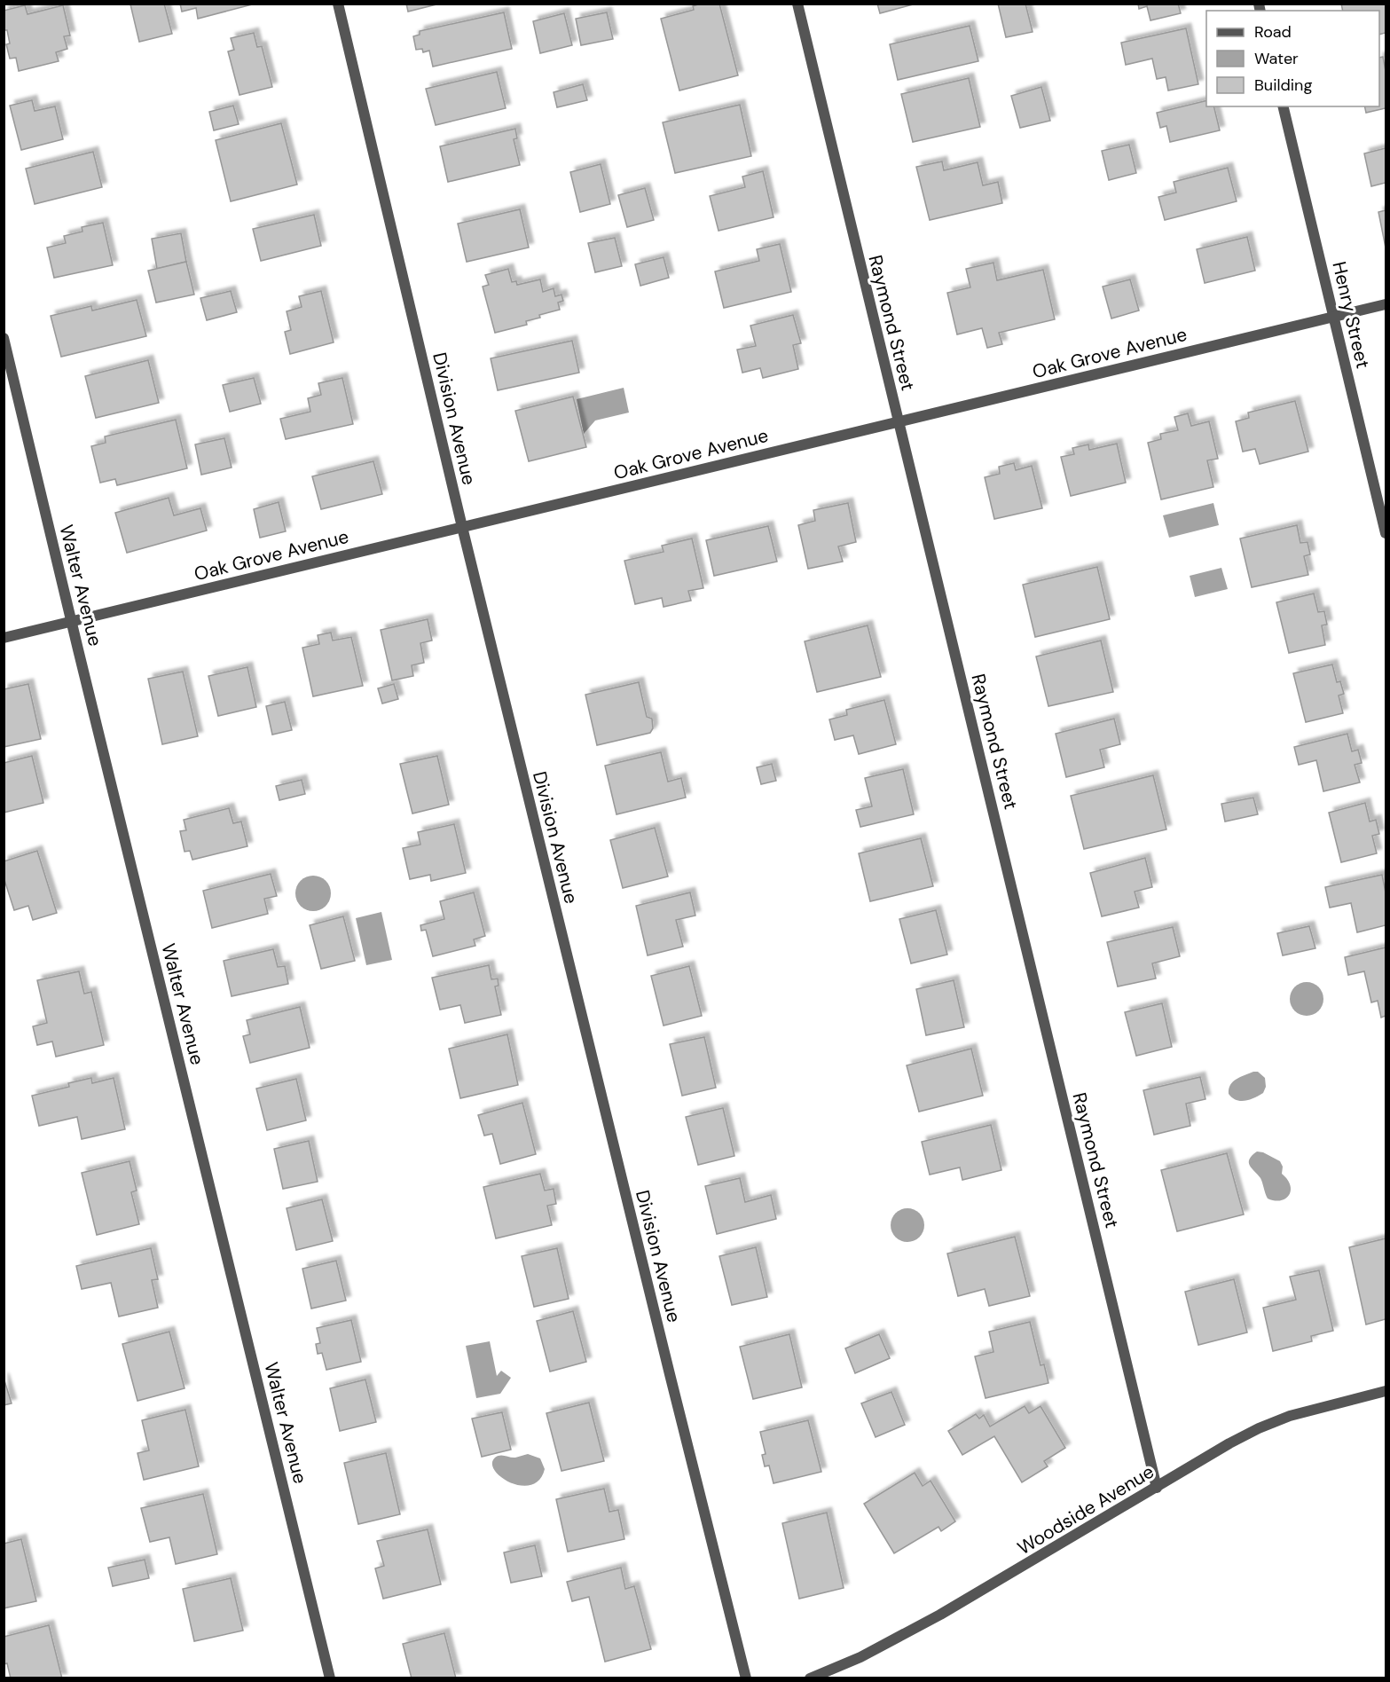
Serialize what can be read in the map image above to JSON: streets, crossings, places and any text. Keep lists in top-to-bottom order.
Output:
{
  "streets": {
    "street": [
      "Henry Street",
      "Raymond Street",
      "Oak Grove Avenue",
      "Division Avenue",
      "Walter Avenue",
      "Woodside Avenue"
    ]
  },
  "crossings": [
    ["Henry Street", "Oak Grove Avenue"],
    ["Raymond Street", "Oak Grove Avenue"],
    ["Raymond Street", "Woodside Avenue"],
    ["Oak Grove Avenue", "Division Avenue"],
    ["Oak Grove Avenue", "Walter Avenue"]
  ],
  "legend": ["Road", "Water", "Building"]
}
